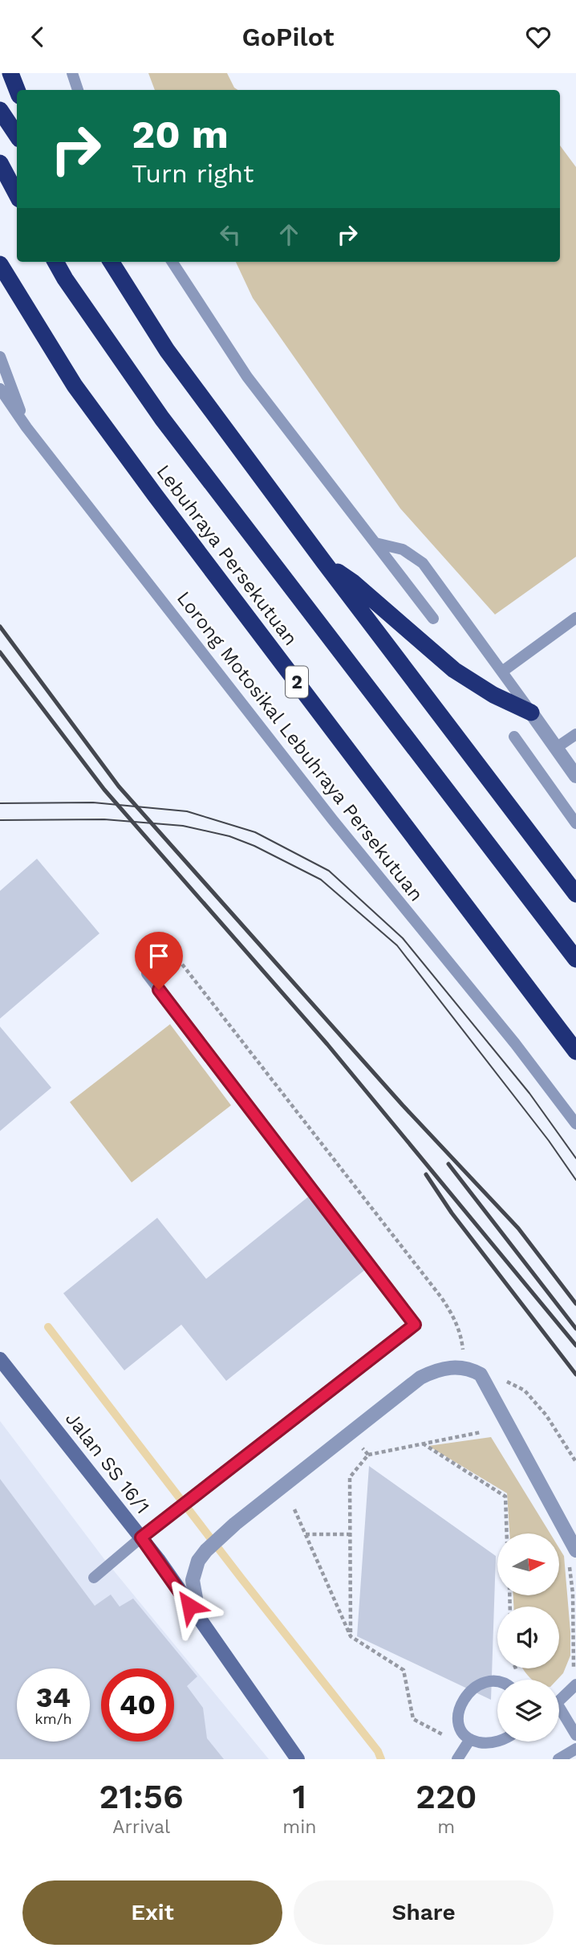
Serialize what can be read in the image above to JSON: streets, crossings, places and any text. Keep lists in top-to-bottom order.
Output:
{
  "streets": {
    "highway": ["Lebuhraya Persekutuan", "2"],
    "street": ["Jalan SS 16/1"],
    "lane": ["Lorong Motosikal Lebuhraya Persekutuan"]
  },
  "north": "right",
  "page": {
    "header": "GoPilot",
    "turn": ["20 m", "Turn right"],
    "speed": "34 km/h",
    "limit": "40",
    "eta": [
      "21:56",
      "Arrival",
      "1",
      "min",
      "220",
      "m"
    ],
    "buttons": ["Exit", "Share"]
  }
}
